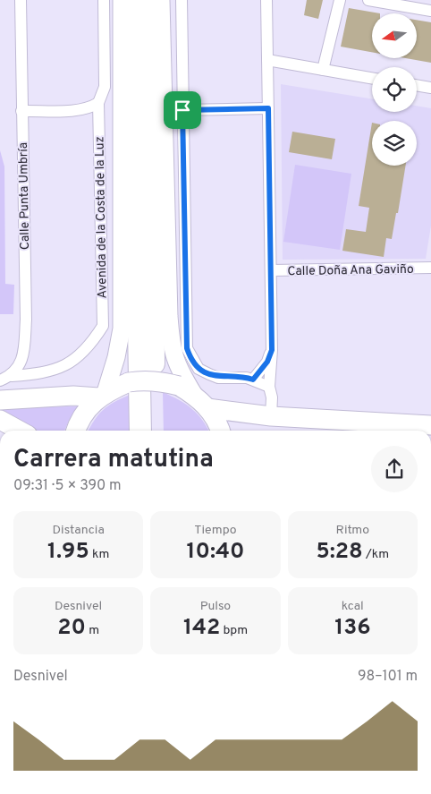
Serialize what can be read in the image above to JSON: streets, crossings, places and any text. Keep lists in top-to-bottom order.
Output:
{
  "streets": {
    "street": ["Calle Punta Umbría", "Avenida de la Costa de la Luz", "Calle Doña Ana Gaviño"]
  },
  "crossings": [
    ["Calle Punta Umbría", "Avenida de la Costa de la Luz"]
  ],
  "north": "left",
  "page": {
    "heading": ["Carrera matutina", "09:31 · 5 × 390 m"],
    "stats": [
      ["Distancia", "1.95 km"],
      ["Tiempo", "10:40"],
      ["Ritmo", "5:28 /km"],
      ["Desnivel", "20 m"],
      ["Pulso", "142 bpm"],
      ["kcal", "136"]
    ],
    "chart": ["Desnivel", "98–101 m"]
  }
}
